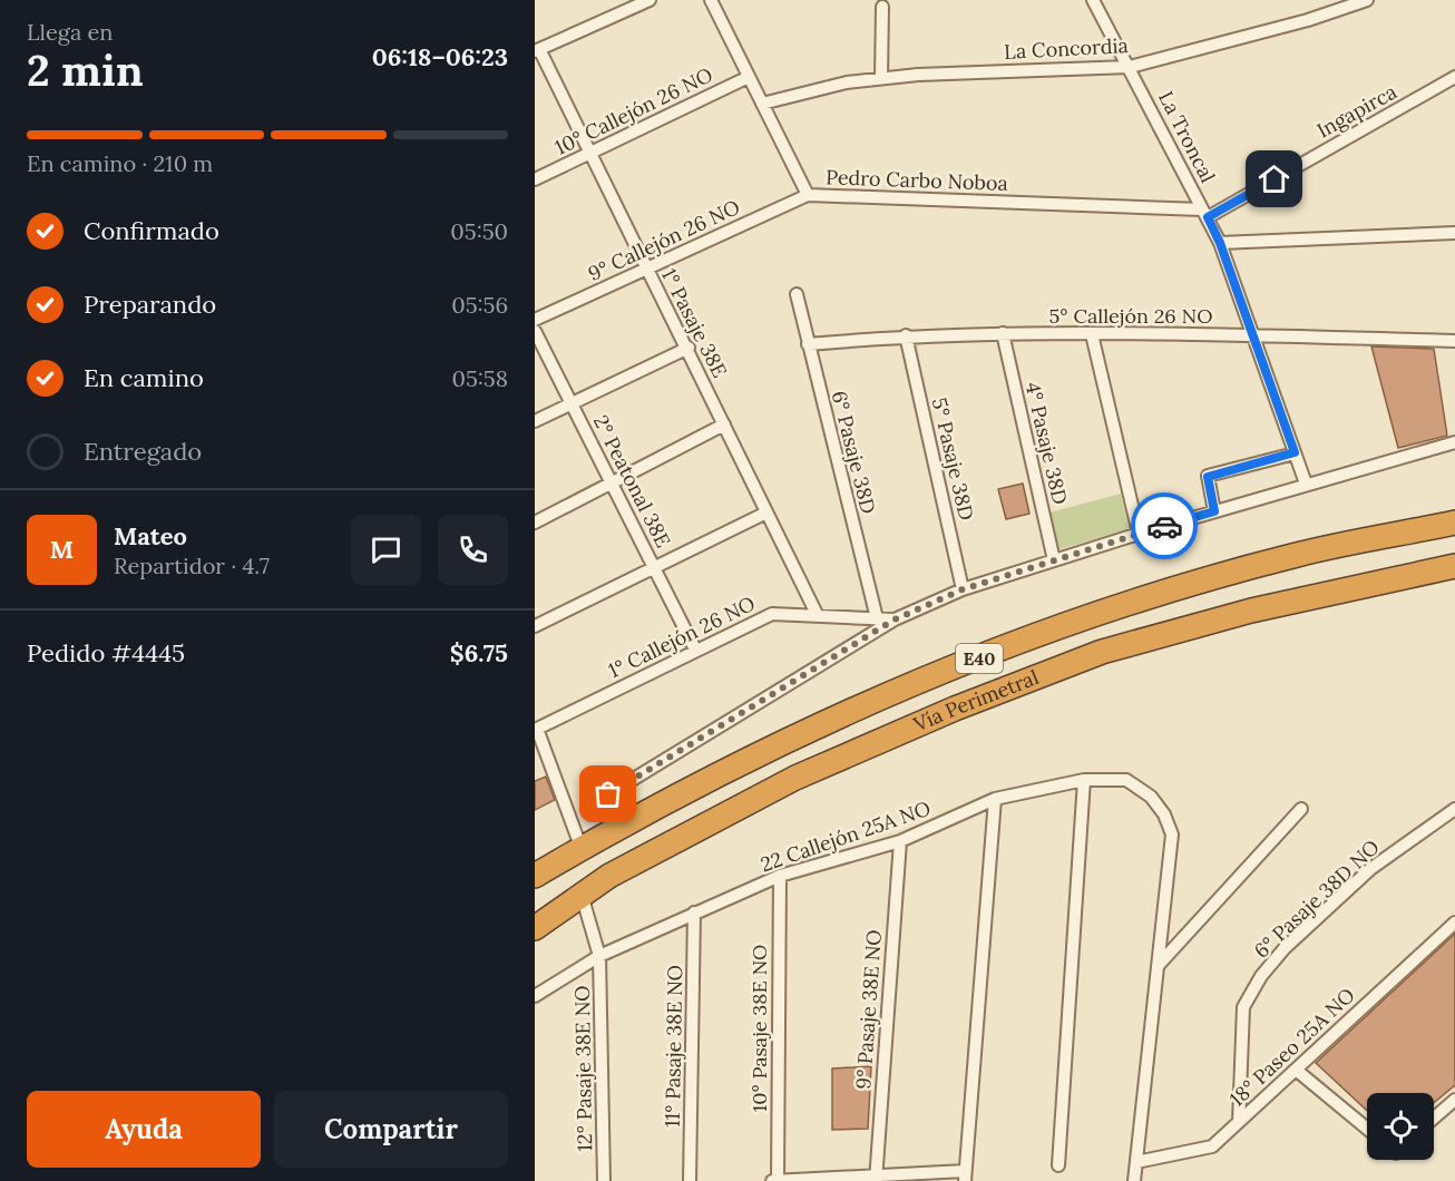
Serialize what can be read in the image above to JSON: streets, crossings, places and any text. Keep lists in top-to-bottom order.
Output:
{
  "streets": {
    "highway": ["E40", "Vía Perimetral"],
    "street": [
      "La Concordia",
      "10° Callejón 26 NO",
      "Ingapirca",
      "La Troncal",
      "Pedro Carbo Noboa",
      "9° Callejón 26 NO",
      "5° Callejón 26 NO",
      "1° Pasaje 38E",
      "4° Pasaje 38D",
      "6° Pasaje 38D",
      "5° Pasaje 38D",
      "2° Peatonal 38E",
      "1° Callejón 26 NO",
      "22 Callejón 25A NO",
      "6° Pasaje 38D NO",
      "9° Pasaje 38E NO",
      "10° Pasaje 38E NO",
      "11° Pasaje 38E NO",
      "18° Paseo 25A NO",
      "12° Pasaje 38E NO"
    ]
  },
  "crossings": [
    ["La Concordia", "La Troncal"],
    ["La Concordia", "Pedro Carbo Noboa"],
    ["10° Callejón 26 NO", "Pedro Carbo Noboa"],
    ["10° Callejón 26 NO", "1° Pasaje 38E"],
    ["Ingapirca", "La Troncal"],
    ["Ingapirca", "Pedro Carbo Noboa"],
    ["La Troncal", "Pedro Carbo Noboa"],
    ["La Troncal", "5° Callejón 26 NO"],
    ["Pedro Carbo Noboa", "9° Callejón 26 NO"],
    ["9° Callejón 26 NO", "1° Pasaje 38E"],
    ["5° Callejón 26 NO", "4° Pasaje 38D"],
    ["5° Callejón 26 NO", "6° Pasaje 38D"],
    ["5° Callejón 26 NO", "5° Pasaje 38D"],
    ["1° Pasaje 38E", "1° Callejón 26 NO"],
    ["6° Pasaje 38D", "1° Callejón 26 NO"],
    ["2° Peatonal 38E", "1° Callejón 26 NO"],
    ["Vía Perimetral", "12° Pasaje 38E NO"],
    ["22 Callejón 25A NO", "9° Pasaje 38E NO"],
    ["22 Callejón 25A NO", "10° Pasaje 38E NO"],
    ["22 Callejón 25A NO", "11° Pasaje 38E NO"],
    ["22 Callejón 25A NO", "18° Paseo 25A NO"],
    ["22 Callejón 25A NO", "12° Pasaje 38E NO"],
    ["6° Pasaje 38D NO", "18° Paseo 25A NO"]
  ],
  "page": {
    "heading": ["2 min", "Llega en", "06:18–06:23"],
    "panel": [
      "Mateo",
      "Repartidor · 4.7",
      "Pedido #4445",
      "$6.75"
    ],
    "bar": "En camino · 210 m",
    "list": [
      ["Confirmado", "05:50"],
      ["Preparando", "05:56"],
      ["En camino", "05:58"],
      "Entregado"
    ],
    "round": "M",
    "buttons": ["Ayuda", "Compartir"]
  }
}
